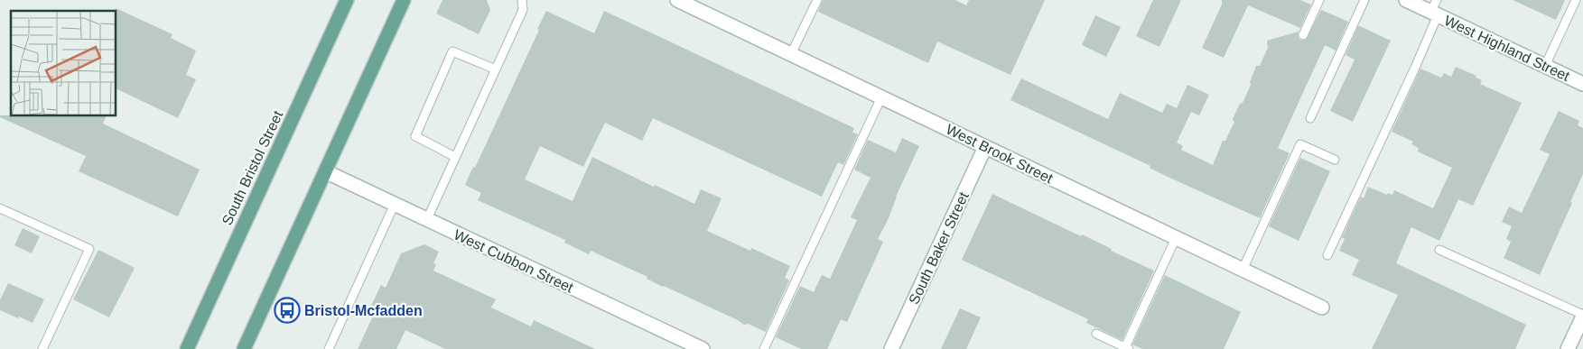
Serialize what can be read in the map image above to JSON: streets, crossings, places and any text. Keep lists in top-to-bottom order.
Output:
{
  "streets": {
    "main road": ["South Bristol Street"],
    "street": [
      "West Highland Street",
      "West Brook Street",
      "South Baker Street",
      "West Cubbon Street"
    ]
  },
  "crossings": [
    ["West Brook Street", "South Baker Street"]
  ],
  "places": {
    "bus stop": ["Bristol-Mcfadden"]
  }
}
